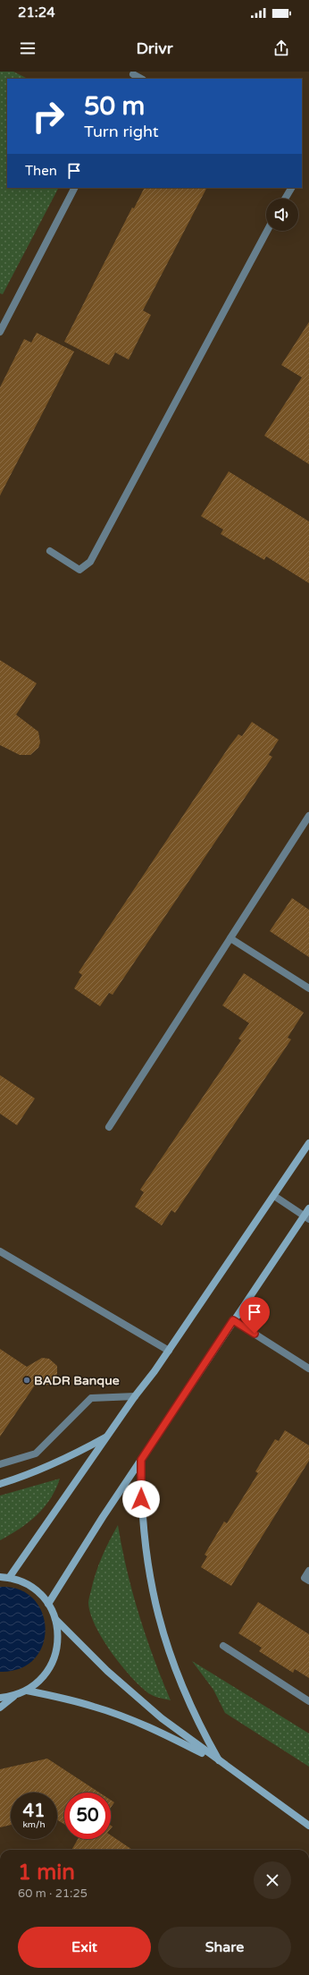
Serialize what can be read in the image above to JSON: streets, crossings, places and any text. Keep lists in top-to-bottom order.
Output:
{
  "places": ["BADR Banque"],
  "page": {
    "status": "21:24",
    "header": "Drivr",
    "turn": ["50 m", "Turn right"],
    "then": "Then",
    "speed": "41 km/h",
    "limit": "50",
    "heading": ["1 min", "60 m · 21:25"],
    "buttons": ["Exit", "Share"]
  }
}
